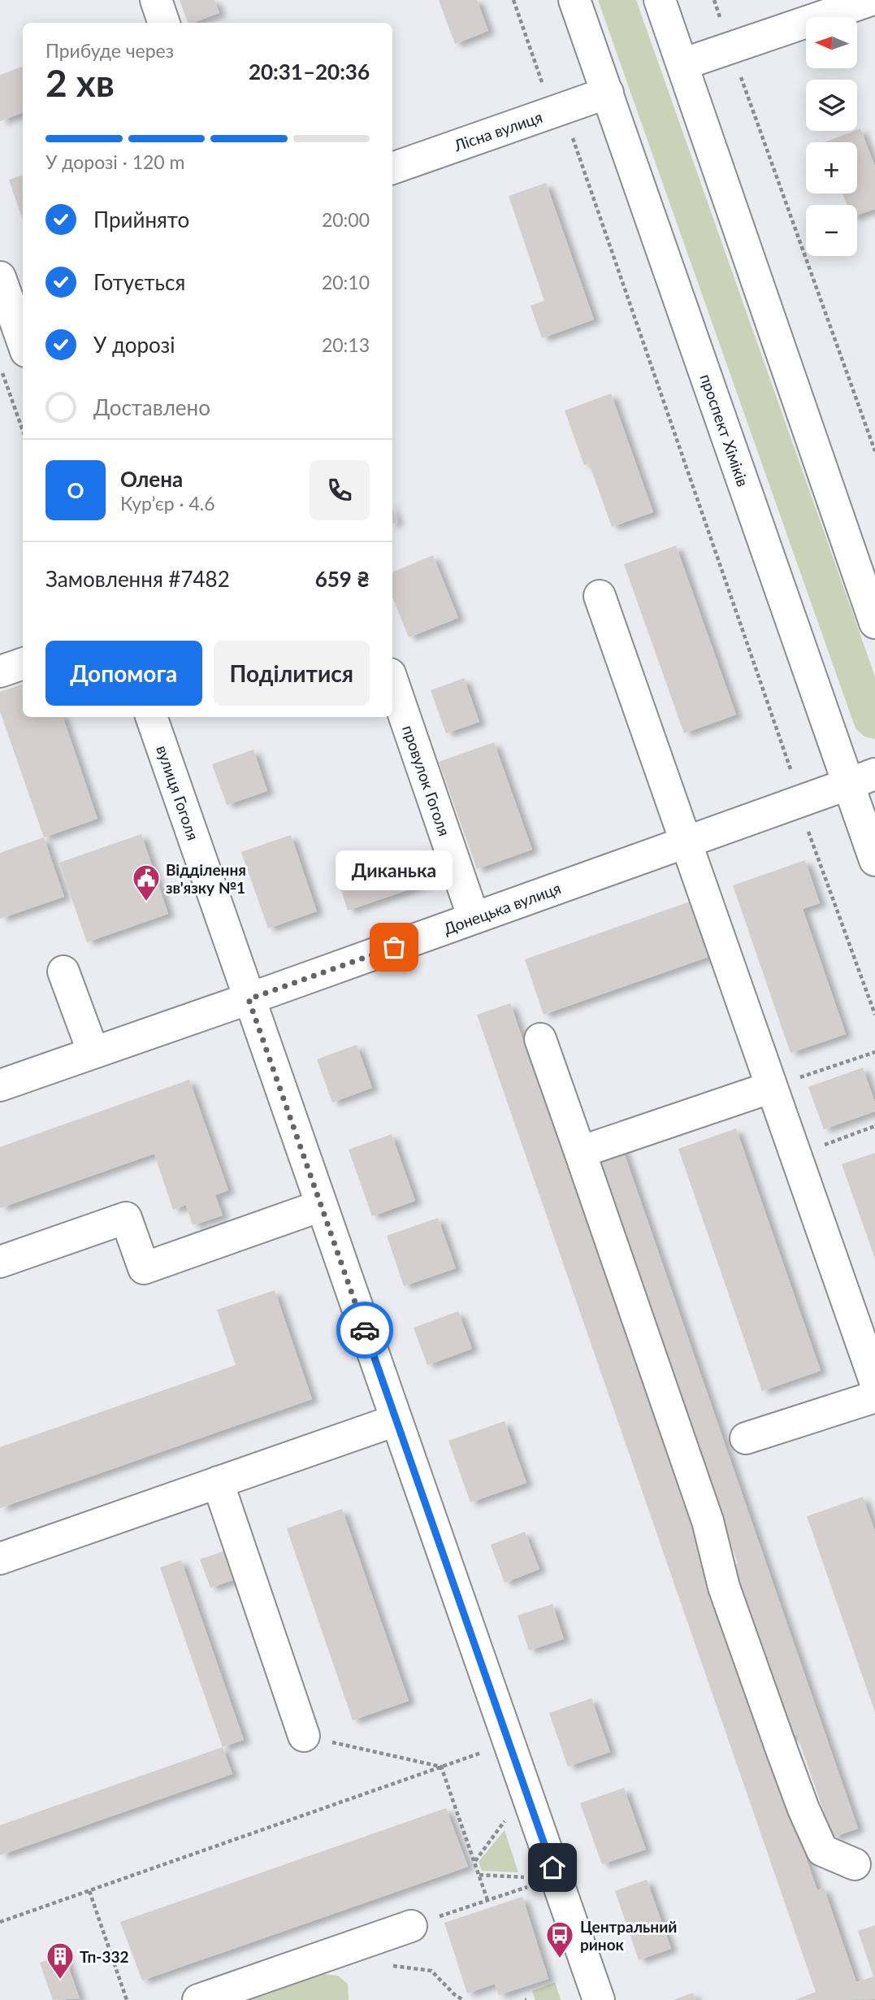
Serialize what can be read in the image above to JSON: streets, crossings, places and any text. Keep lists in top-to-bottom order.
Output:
{
  "streets": {
    "street": [
      "Лісна вулиця",
      "проспект Хіміків",
      "провулок Гоголя",
      "вулиця Гоголя",
      "Донецька вулиця"
    ]
  },
  "crossings": [
    ["Лісна вулиця", "проспект Хіміків"],
    ["проспект Хіміків", "Донецька вулиця"],
    ["провулок Гоголя", "Донецька вулиця"],
    ["вулиця Гоголя", "Донецька вулиця"]
  ],
  "places": {
    "public building": ["Відділення зв'язку №1"],
    "other": ["Диканька"],
    "bus stop": ["Центральний ринок"],
    "building": ["Тп-332"]
  },
  "north": "left",
  "page": {
    "map_buttons": ["+", "−"],
    "heading": ["2 хв", "Прибуде через", "20:31–20:36"],
    "panel": [
      "Олена",
      "Кур’єр · 4.6",
      "Замовлення #7482",
      "659 ₴"
    ],
    "bar": "У дорозі · 120 m",
    "list": [
      ["Прийнято", "20:00"],
      ["Готується", "20:10"],
      ["У дорозі", "20:13"],
      "Доставлено"
    ],
    "round": "О",
    "buttons": ["Допомога", "Поділитися"],
    "bubble": "Диканька"
  }
}
